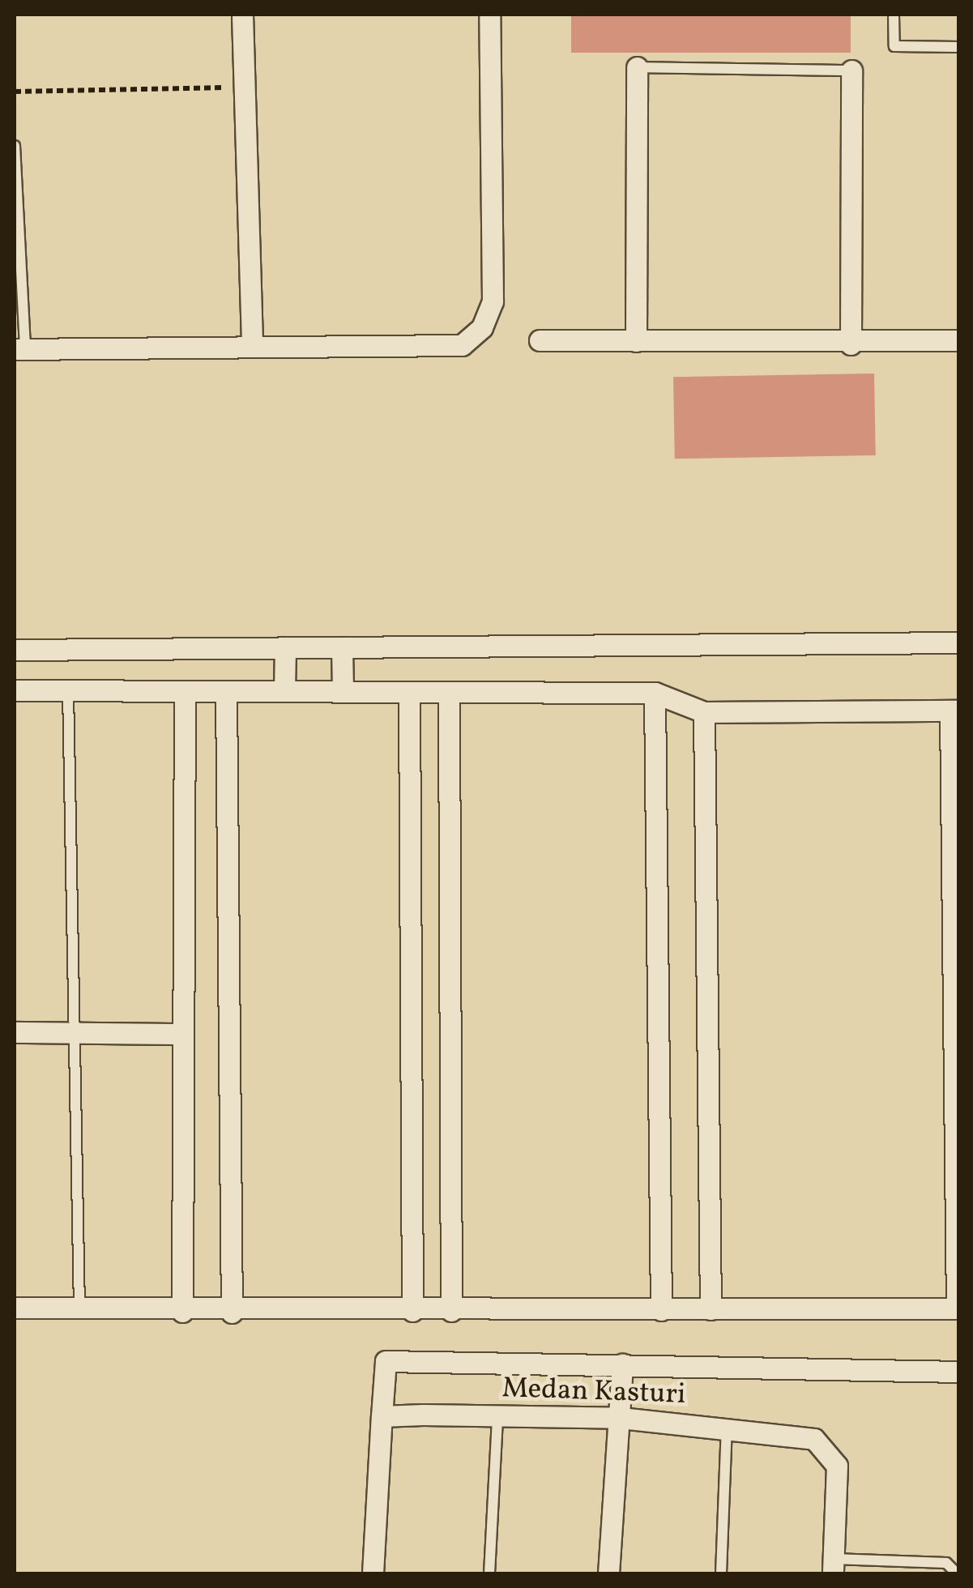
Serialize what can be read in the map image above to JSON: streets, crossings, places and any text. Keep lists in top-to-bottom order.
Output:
{
  "streets": {
    "street": ["Medan Kasturi"]
  }
}
